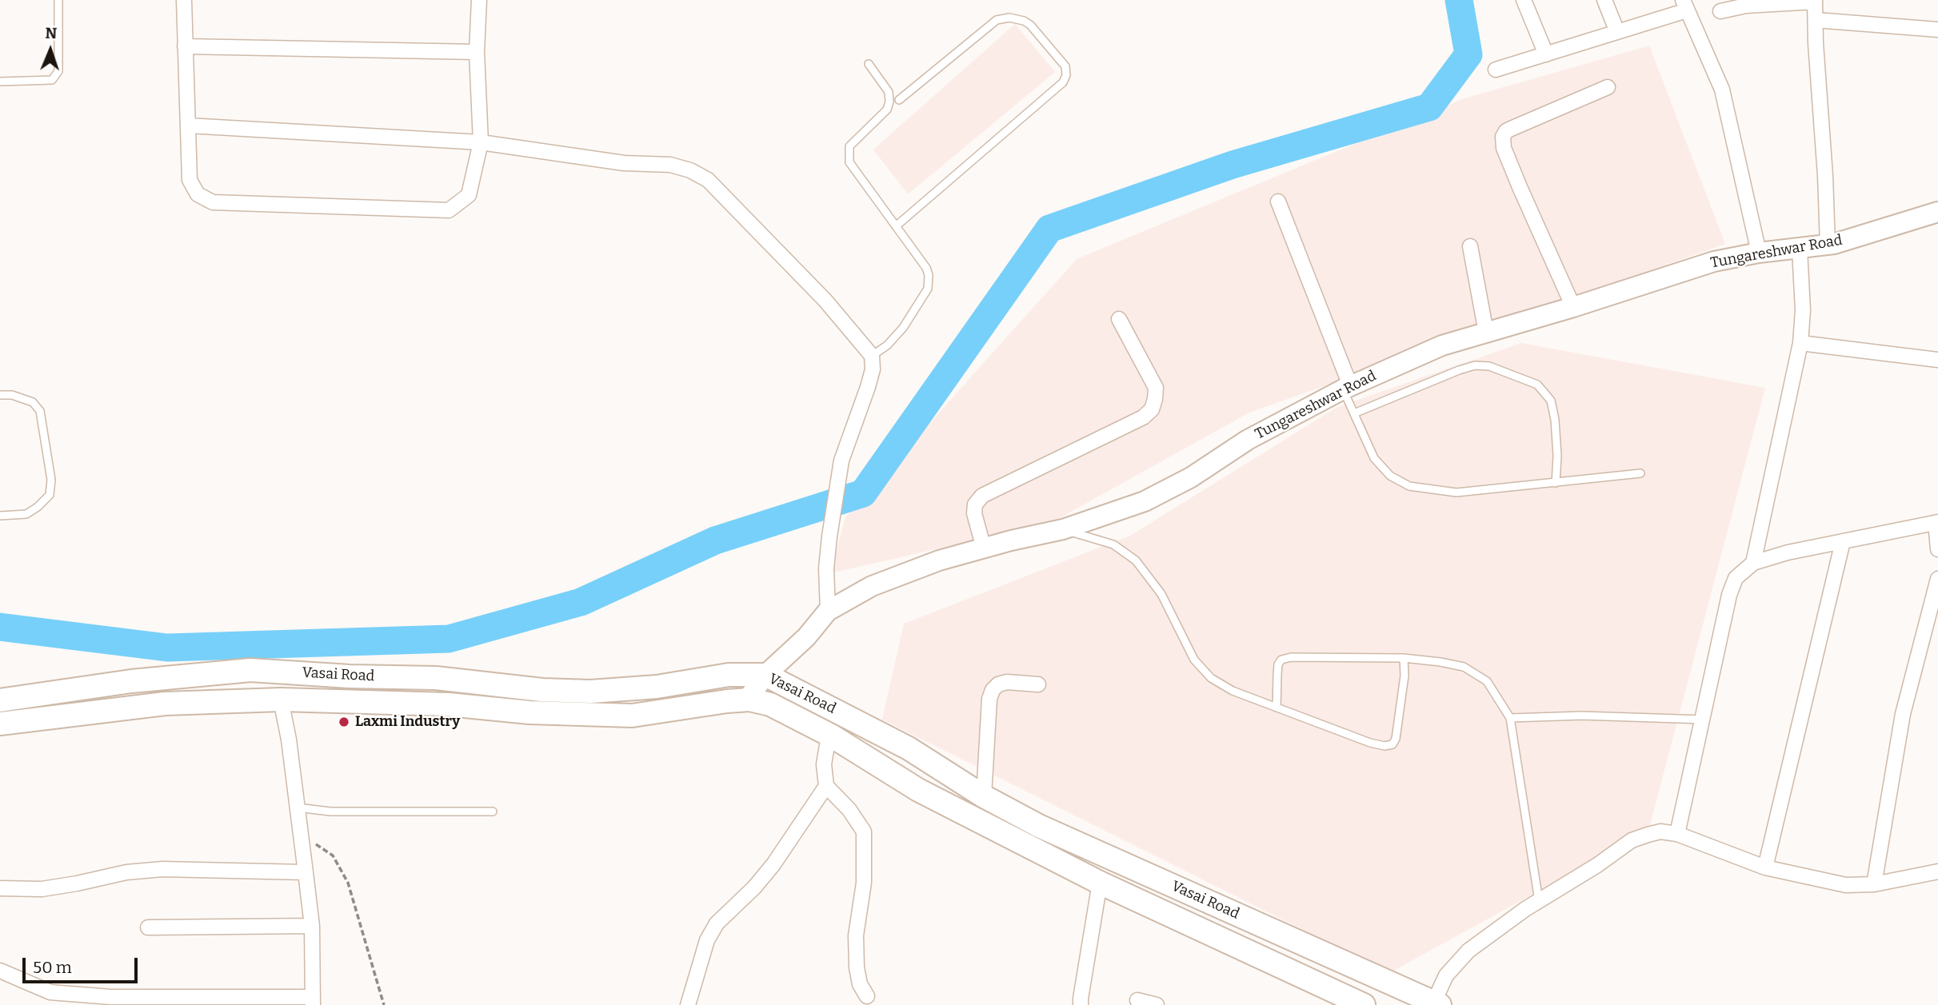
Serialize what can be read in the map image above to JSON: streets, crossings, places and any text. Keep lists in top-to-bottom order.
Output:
{
  "streets": {
    "main road": ["Vasai Road"],
    "street": ["Tungareshwar Road"]
  },
  "crossings": [
    ["Tungareshwar Road", "Vasai Road"]
  ],
  "places": ["Laxmi Industry"],
  "scale_bar": "50 m",
  "north": "top"
}
